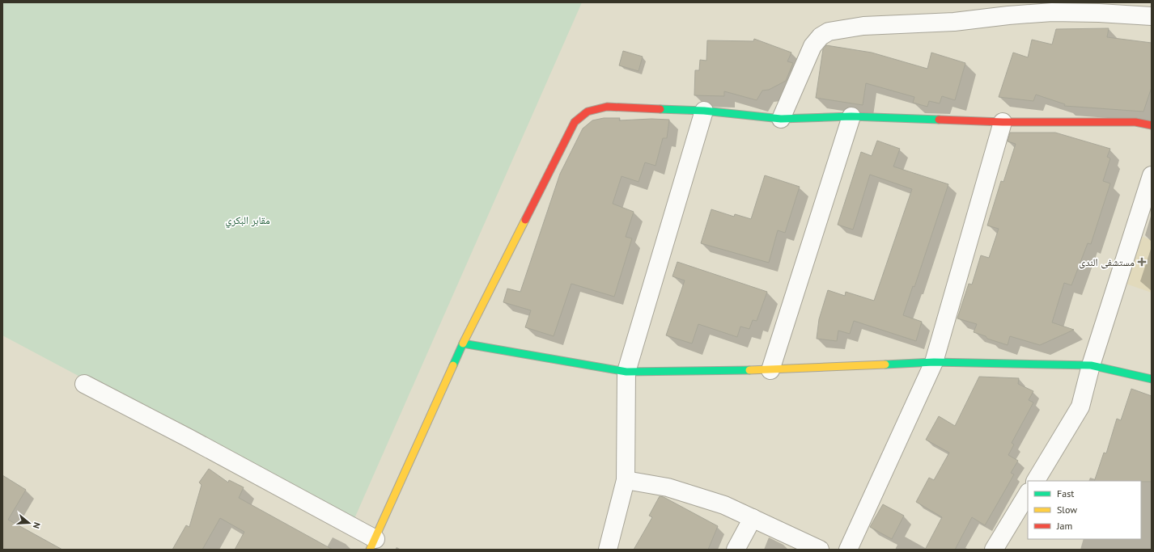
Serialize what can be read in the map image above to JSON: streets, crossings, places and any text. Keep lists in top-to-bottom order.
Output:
{
  "parks": ["مقابر البكري"],
  "places": {
    "health": ["مستشفى الندى"]
  },
  "legend": ["Fast", "Slow", "Jam"],
  "north": "right"
}
